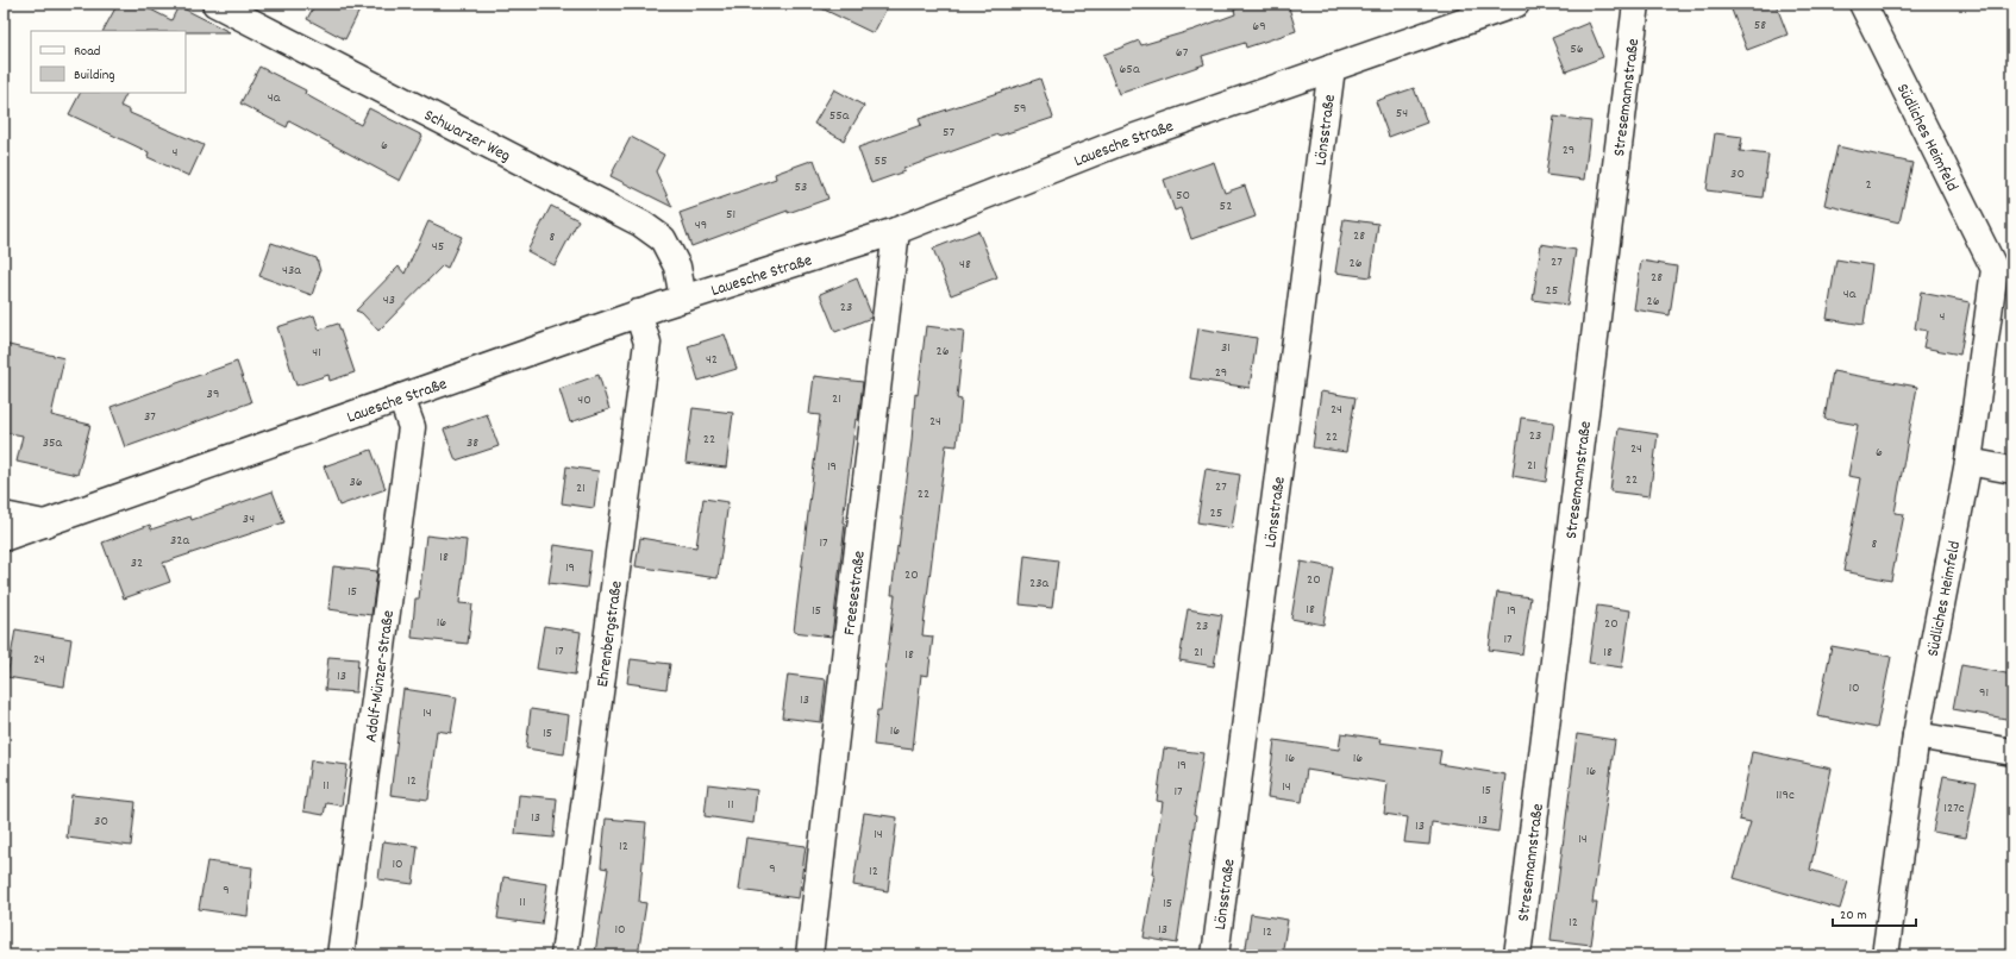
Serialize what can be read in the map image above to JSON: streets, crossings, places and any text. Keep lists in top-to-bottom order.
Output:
{
  "streets": {
    "street": [
      "Stresemannstraße",
      "Lönsstraße",
      "Schwarzer Weg",
      "Südliches Heimfeld",
      "Lauesche Straße",
      "Freesestraße",
      "Ehrenbergstraße",
      "Adolf-Münzer-Straße"
    ]
  },
  "crossings": [
    ["Lönsstraße", "Lauesche Straße"],
    ["Schwarzer Weg", "Lauesche Straße"],
    ["Lauesche Straße", "Freesestraße"],
    ["Lauesche Straße", "Ehrenbergstraße"],
    ["Lauesche Straße", "Adolf-Münzer-Straße"]
  ],
  "house_numbers": [
    "58",
    "69",
    "56",
    "67",
    "65a",
    "4a",
    "59",
    "54",
    "55a",
    "57",
    "6",
    "29",
    "4",
    "55",
    "30",
    "2",
    "53",
    "50",
    "52",
    "51",
    "49",
    "28",
    "8",
    "45",
    "27",
    "26",
    "48",
    "43a",
    "28",
    "25",
    "4a",
    "43",
    "26",
    "23",
    "4",
    "31",
    "26",
    "41",
    "42",
    "29",
    "39",
    "21",
    "40",
    "24",
    "37",
    "24",
    "23",
    "22",
    "22",
    "35a",
    "38",
    "24",
    "6",
    "21",
    "19",
    "22",
    "36",
    "27",
    "21",
    "22",
    "25",
    "34",
    "32a",
    "17",
    "8",
    "18",
    "32",
    "19",
    "20",
    "20",
    "23a",
    "15",
    "18",
    "15",
    "19",
    "16",
    "20",
    "23",
    "17",
    "17",
    "21",
    "18",
    "18",
    "24",
    "13",
    "10",
    "91",
    "13",
    "14",
    "16",
    "15",
    "16",
    "16",
    "19",
    "16",
    "12",
    "11",
    "14",
    "15",
    "17",
    "119c",
    "11",
    "127c",
    "13",
    "13",
    "30",
    "13",
    "14",
    "14",
    "12",
    "10",
    "9",
    "12",
    "9",
    "11",
    "15",
    "12",
    "10",
    "13",
    "12"
  ],
  "legend": ["Road", "Building"],
  "scale_bar": "20 m"
}
